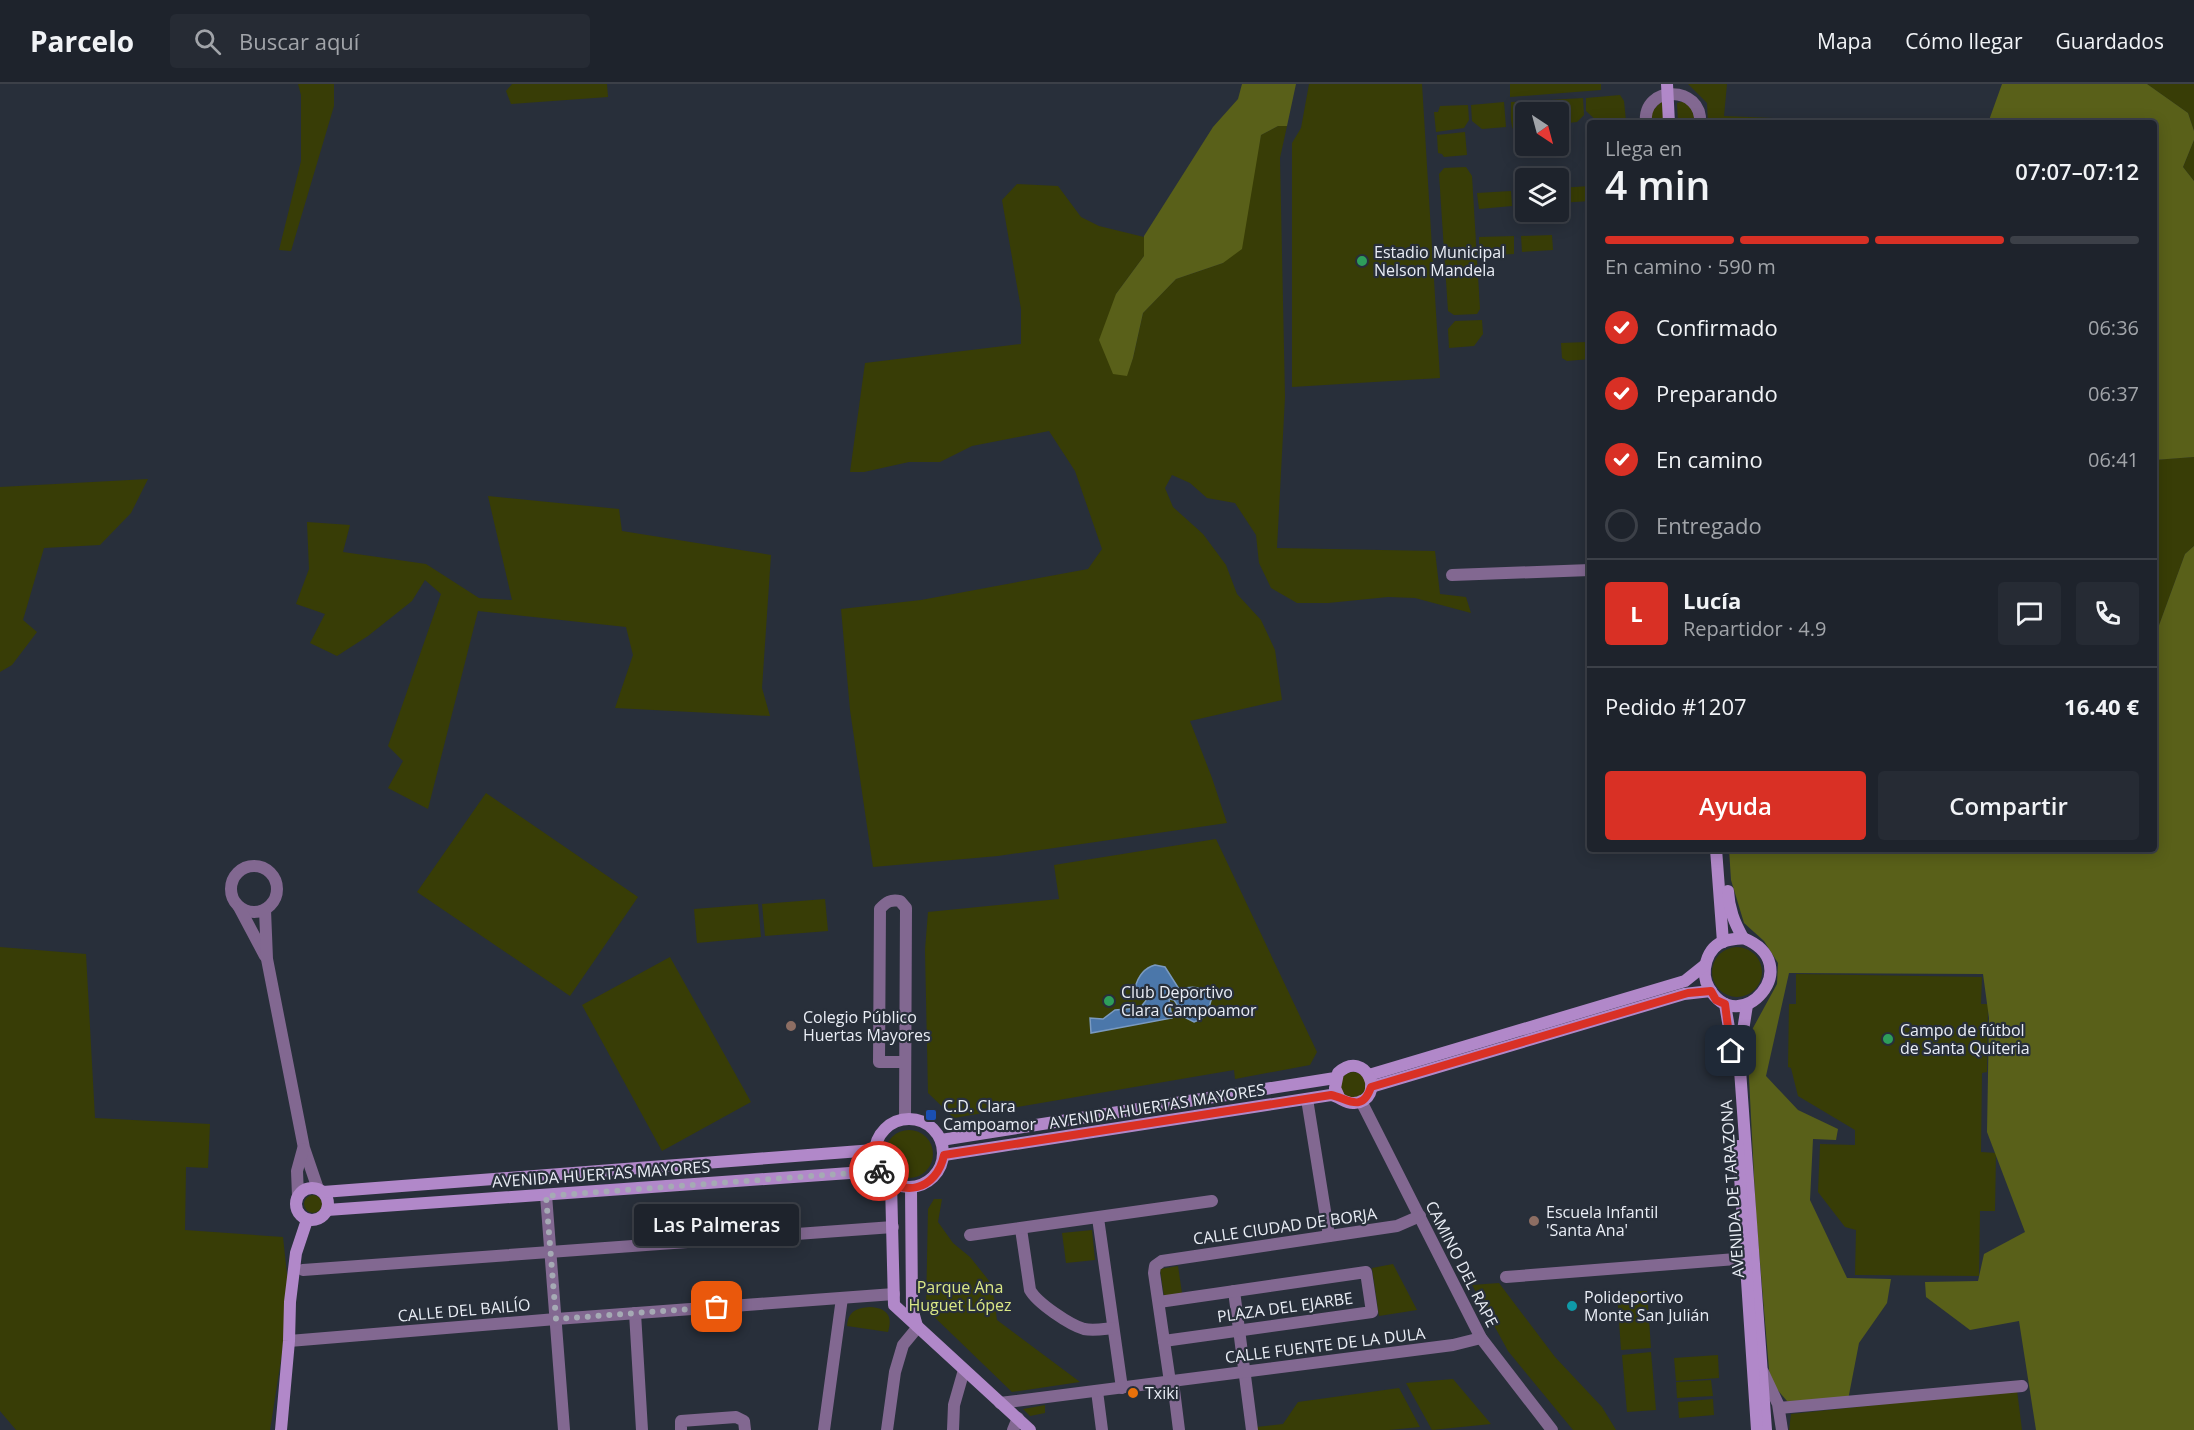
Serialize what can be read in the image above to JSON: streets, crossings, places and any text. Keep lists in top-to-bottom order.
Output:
{
  "streets": {
    "street": [
      "AVENIDA HUERTAS MAYORES",
      "AVENIDA DE TARAZONA",
      "CALLE CIUDAD DE BORJA",
      "CAMINO DEL RAPE",
      "PLAZA DEL EJARBE",
      "CALLE DEL BAILÍO",
      "CALLE FUENTE DE LA DULA"
    ]
  },
  "crossings": [
    ["AVENIDA HUERTAS MAYORES", "AVENIDA DE TARAZONA"],
    ["AVENIDA HUERTAS MAYORES", "CAMINO DEL RAPE"],
    ["CALLE CIUDAD DE BORJA", "CAMINO DEL RAPE"],
    ["CAMINO DEL RAPE", "CALLE FUENTE DE LA DULA"]
  ],
  "parks": ["Parque Ana Huguet López"],
  "places": {
    "other": [
      "Estadio Municipal Nelson Mandela",
      "Club Deportivo Clara Campoamor",
      "Colegio Público Huertas Mayores",
      "Campo de fútbol de Santa Quiteria",
      "Escuela Infantil 'Santa Ana'",
      "Polideportivo Monte San Julián",
      "Las Palmeras",
      "Txiki"
    ],
    "transit": ["C.D. Clara Campoamor"]
  },
  "north": "bottom right",
  "page": {
    "header": "Parcelo",
    "search": "Buscar aquí",
    "nav": ["Mapa", "Cómo llegar", "Guardados"],
    "heading": ["4 min", "Llega en", "07:07–07:12"],
    "panel": [
      "Lucía",
      "Repartidor · 4.9",
      "Pedido #1207",
      "16.40 €"
    ],
    "bar": "En camino · 590 m",
    "list": [
      ["Confirmado", "06:36"],
      ["Preparando", "06:37"],
      ["En camino", "06:41"],
      "Entregado"
    ],
    "round": "L",
    "buttons": ["Ayuda", "Compartir"],
    "bubble": "Las Palmeras"
  }
}
